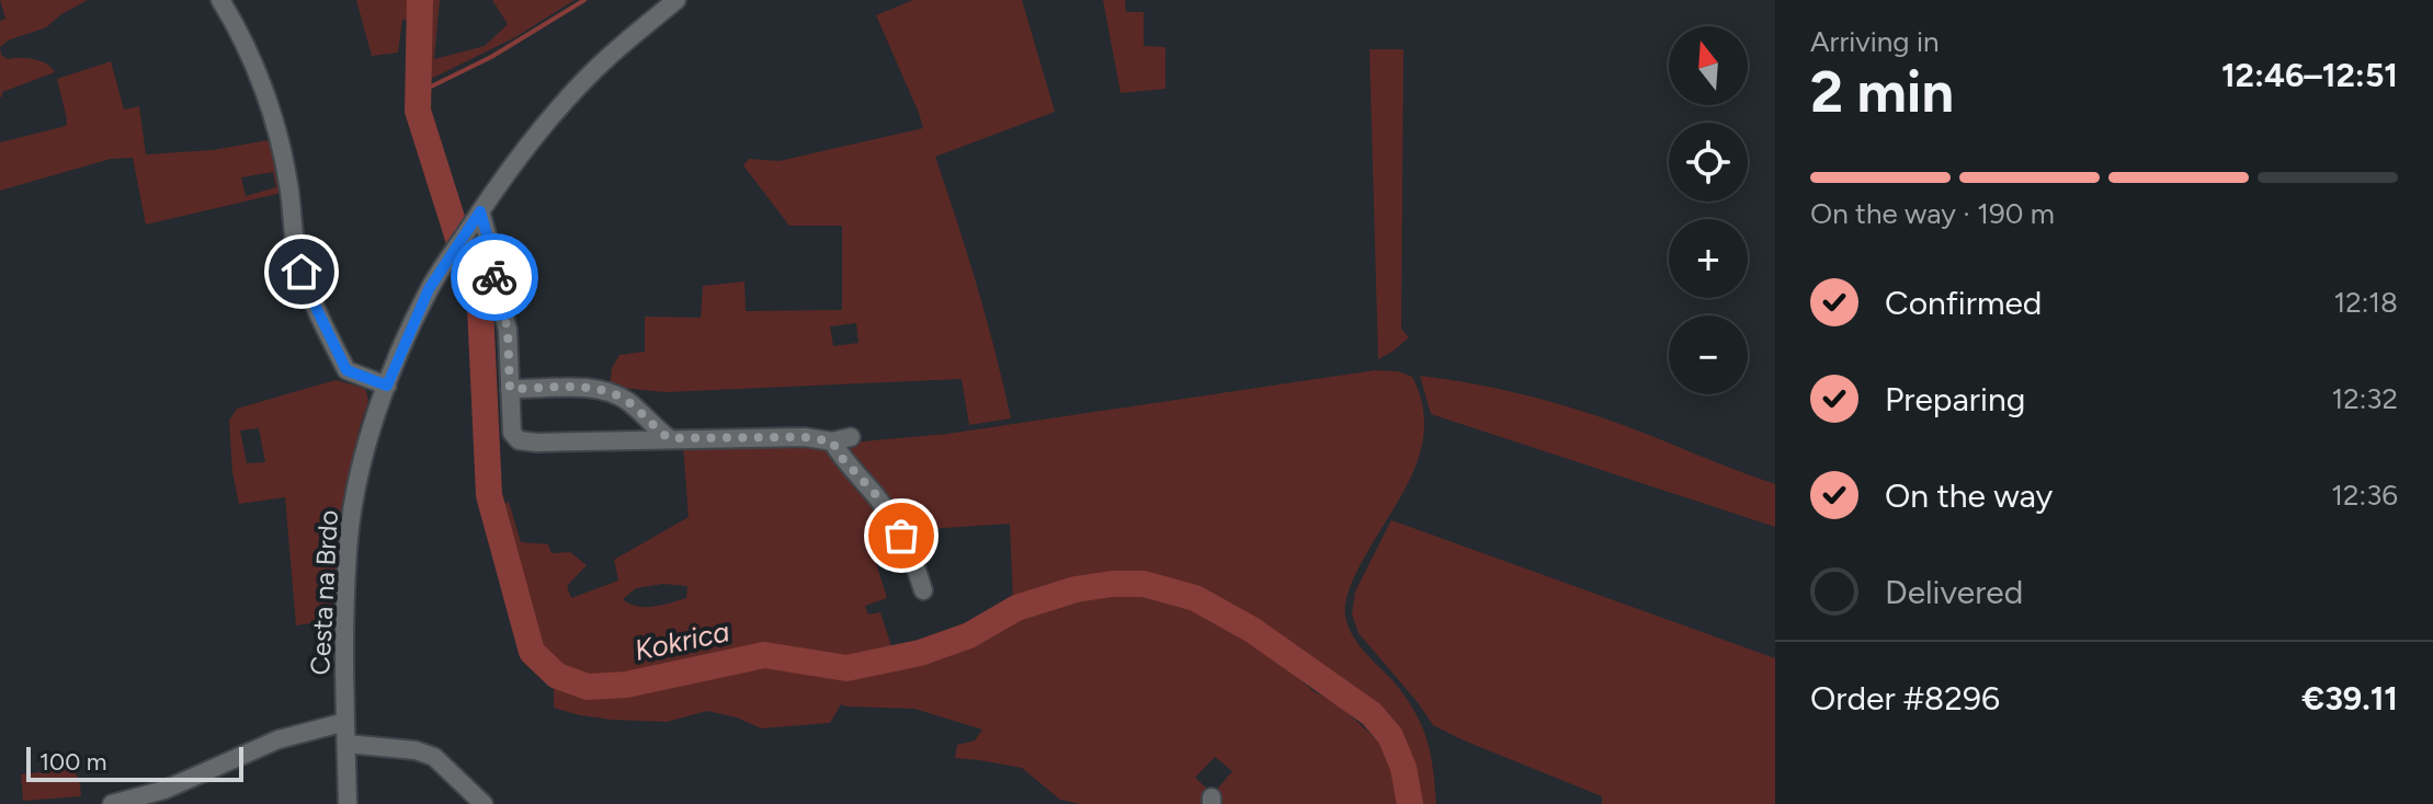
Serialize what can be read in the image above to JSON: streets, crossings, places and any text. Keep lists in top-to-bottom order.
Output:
{
  "streets": {
    "street": ["Cesta na Brdo"]
  },
  "water": ["Kokrica"],
  "scale_bar": "100 m",
  "north": "top",
  "page": {
    "heading": ["2 min", "Arriving in", "12:46–12:51"],
    "panel": ["Order #8296", "€39.11"],
    "map_buttons": ["+", "−"],
    "bar": "On the way · 190 m",
    "list": [
      ["Confirmed", "12:18"],
      ["Preparing", "12:32"],
      ["On the way", "12:36"],
      "Delivered"
    ],
    "scale": "100 m"
  }
}
